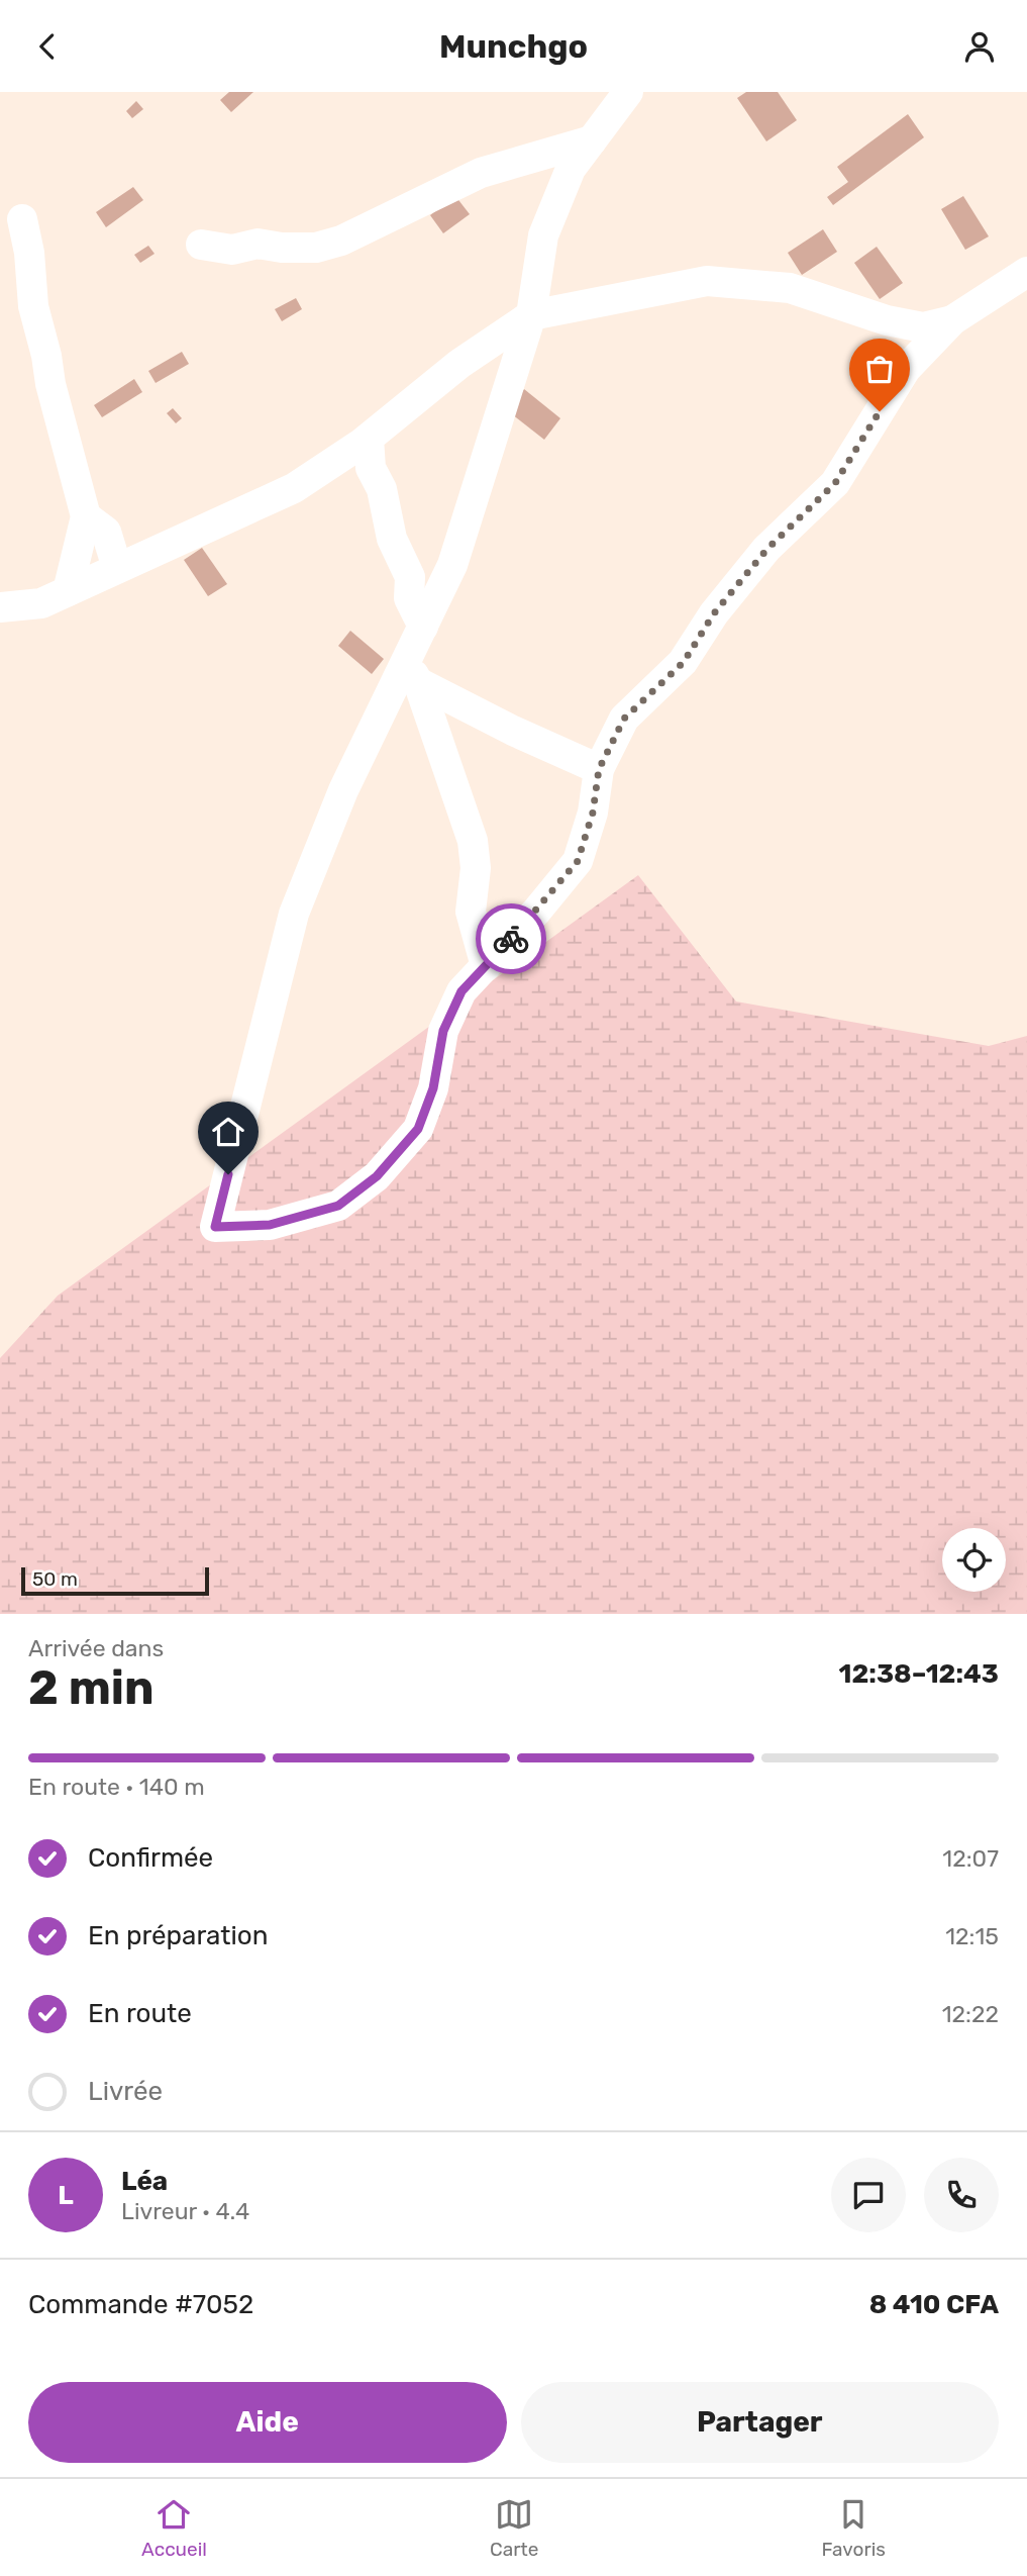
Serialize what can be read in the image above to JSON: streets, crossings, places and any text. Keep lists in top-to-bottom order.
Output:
{
  "scale_bar": "50 m",
  "page": {
    "header": "Munchgo",
    "scale": "50 m",
    "heading": ["2 min", "Arrivée dans", "12:38–12:43"],
    "panel": [
      "Léa",
      "Livreur · 4.4",
      "Commande #7052",
      "8 410 CFA"
    ],
    "bar": "En route · 140 m",
    "list": [
      ["Confirmée", "12:07"],
      ["En préparation", "12:15"],
      ["En route", "12:22"],
      "Livrée"
    ],
    "round": "L",
    "buttons": ["Aide", "Partager"],
    "tabs": ["Accueil", "Carte", "Favoris"]
  }
}
